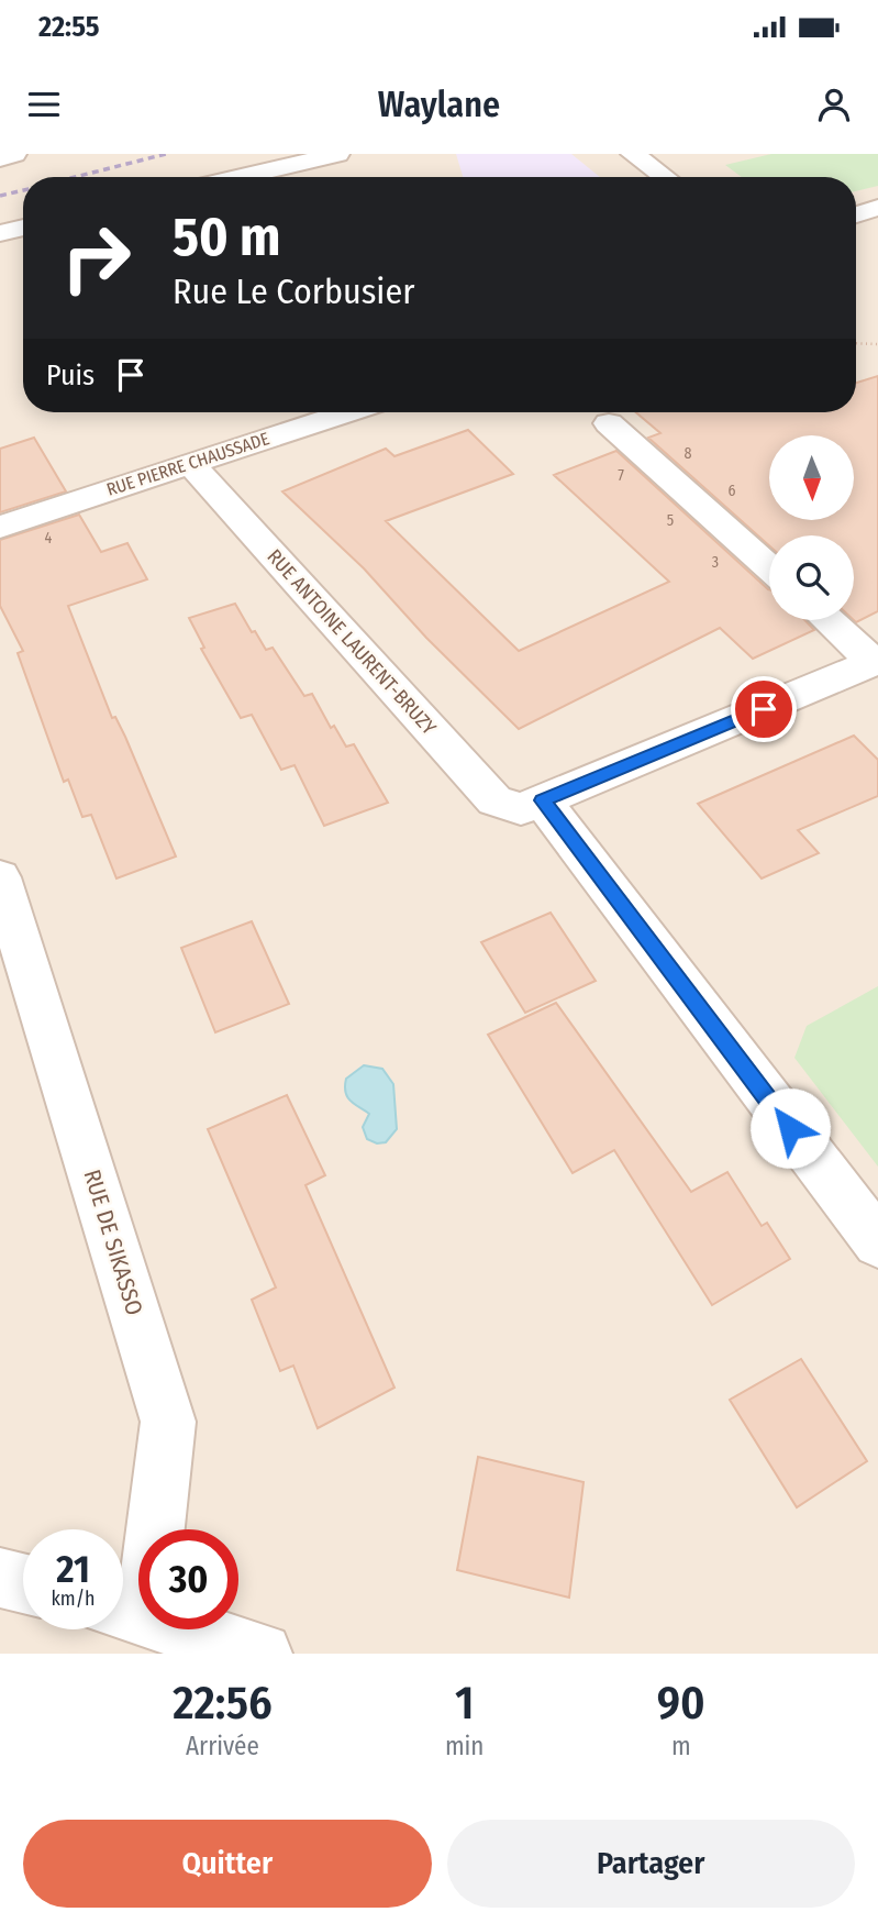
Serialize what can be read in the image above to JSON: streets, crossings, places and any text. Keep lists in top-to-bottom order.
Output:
{
  "streets": {
    "street": ["RUE PIERRE CHAUSSADE", "RUE ANTOINE LAURENT-BRUZY", "RUE DE SIKASSO"]
  },
  "crossings": [
    ["RUE PIERRE CHAUSSADE", "RUE ANTOINE LAURENT-BRUZY"]
  ],
  "house_numbers": [
    "8",
    "7",
    "6",
    "5",
    "4",
    "3"
  ],
  "north": "bottom",
  "page": {
    "status": "22:55",
    "header": "Waylane",
    "turn": ["50 m", "Rue Le Corbusier"],
    "then": "Puis",
    "speed": "21 km/h",
    "limit": "30",
    "eta": [
      "22:56",
      "Arrivée",
      "1",
      "min",
      "90",
      "m"
    ],
    "buttons": ["Quitter", "Partager"]
  }
}
